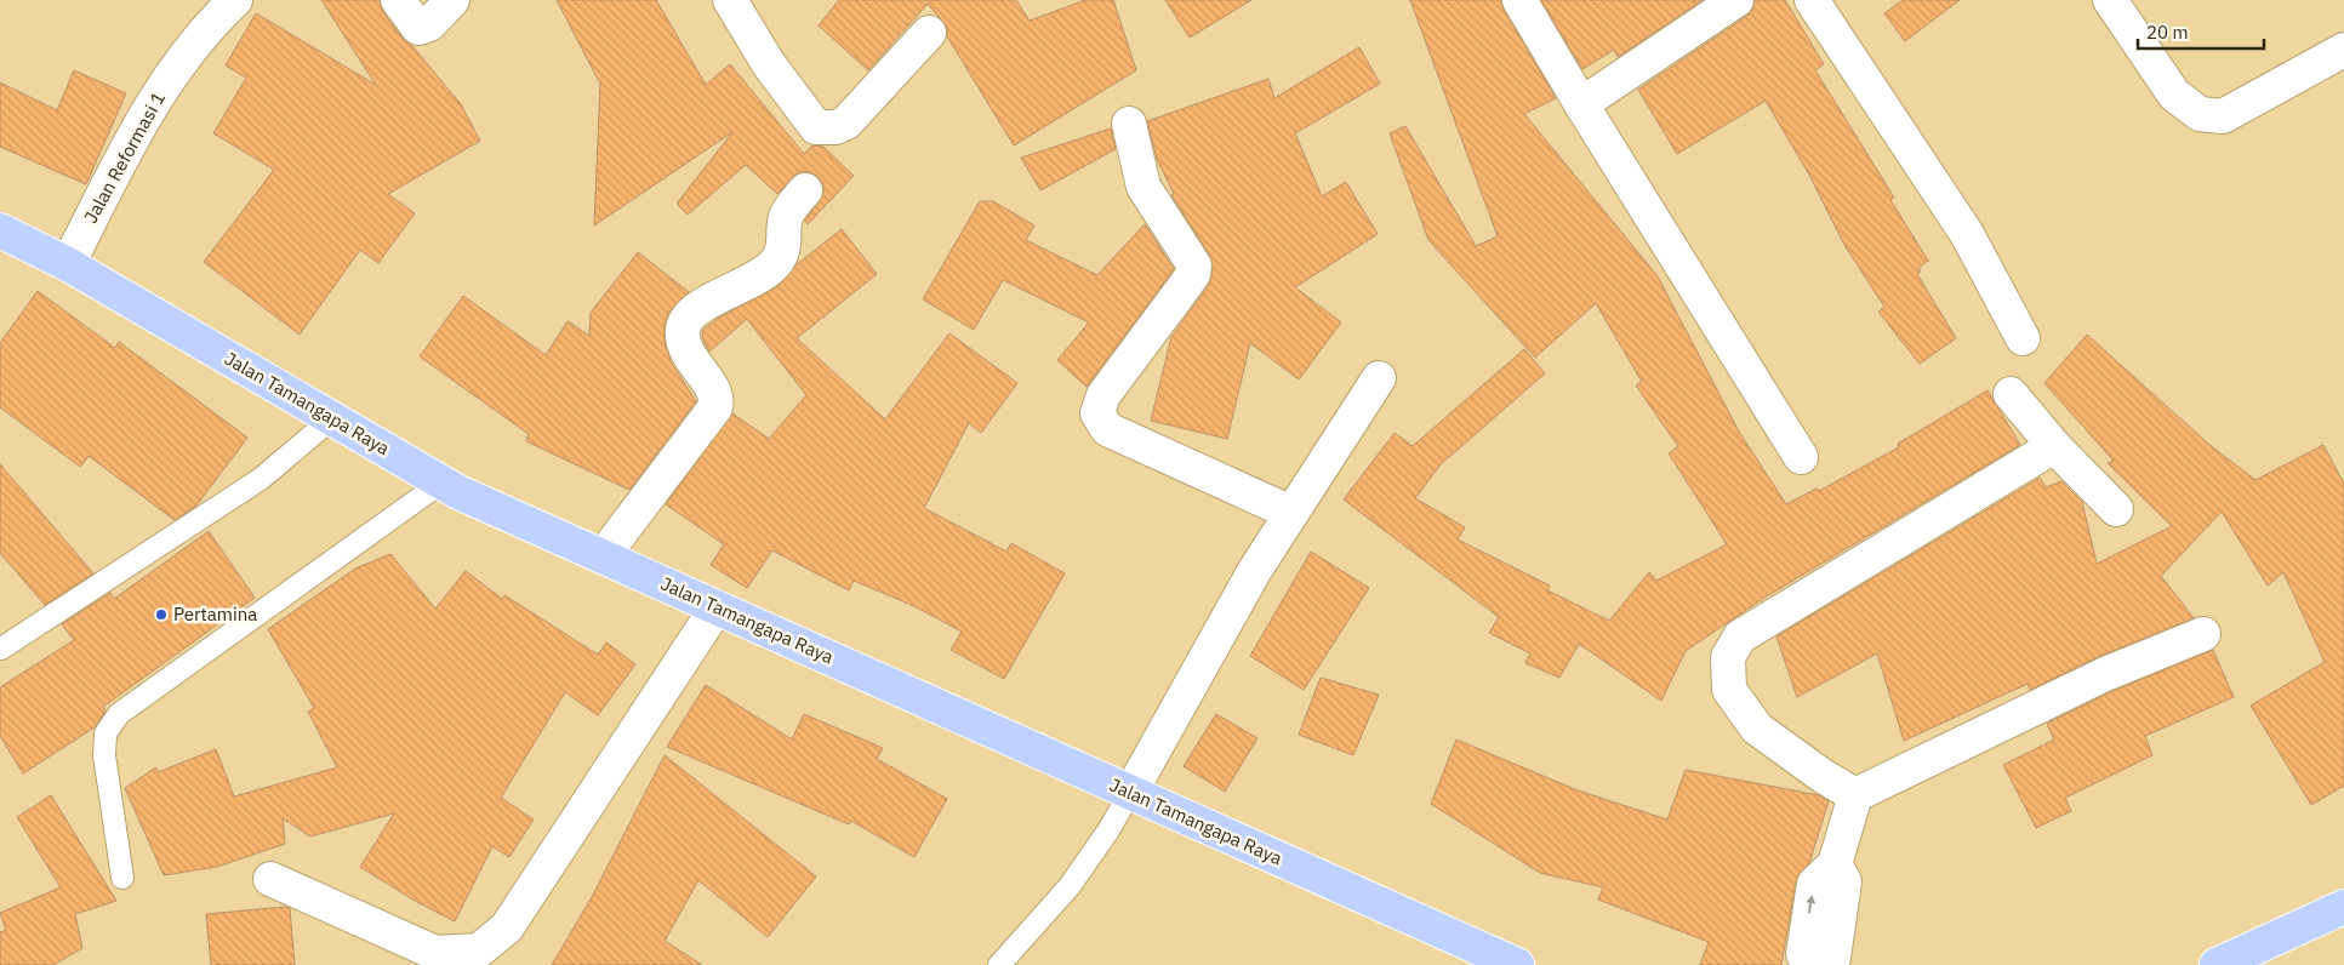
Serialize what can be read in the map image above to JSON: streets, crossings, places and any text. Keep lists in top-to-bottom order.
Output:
{
  "streets": {
    "main road": ["Jalan Tamangapa Raya"],
    "street": ["Jalan Reformasi 1"]
  },
  "crossings": [
    ["Jalan Reformasi 1", "Jalan Tamangapa Raya"]
  ],
  "places": ["Pertamina"],
  "scale_bar": "20 m"
}
